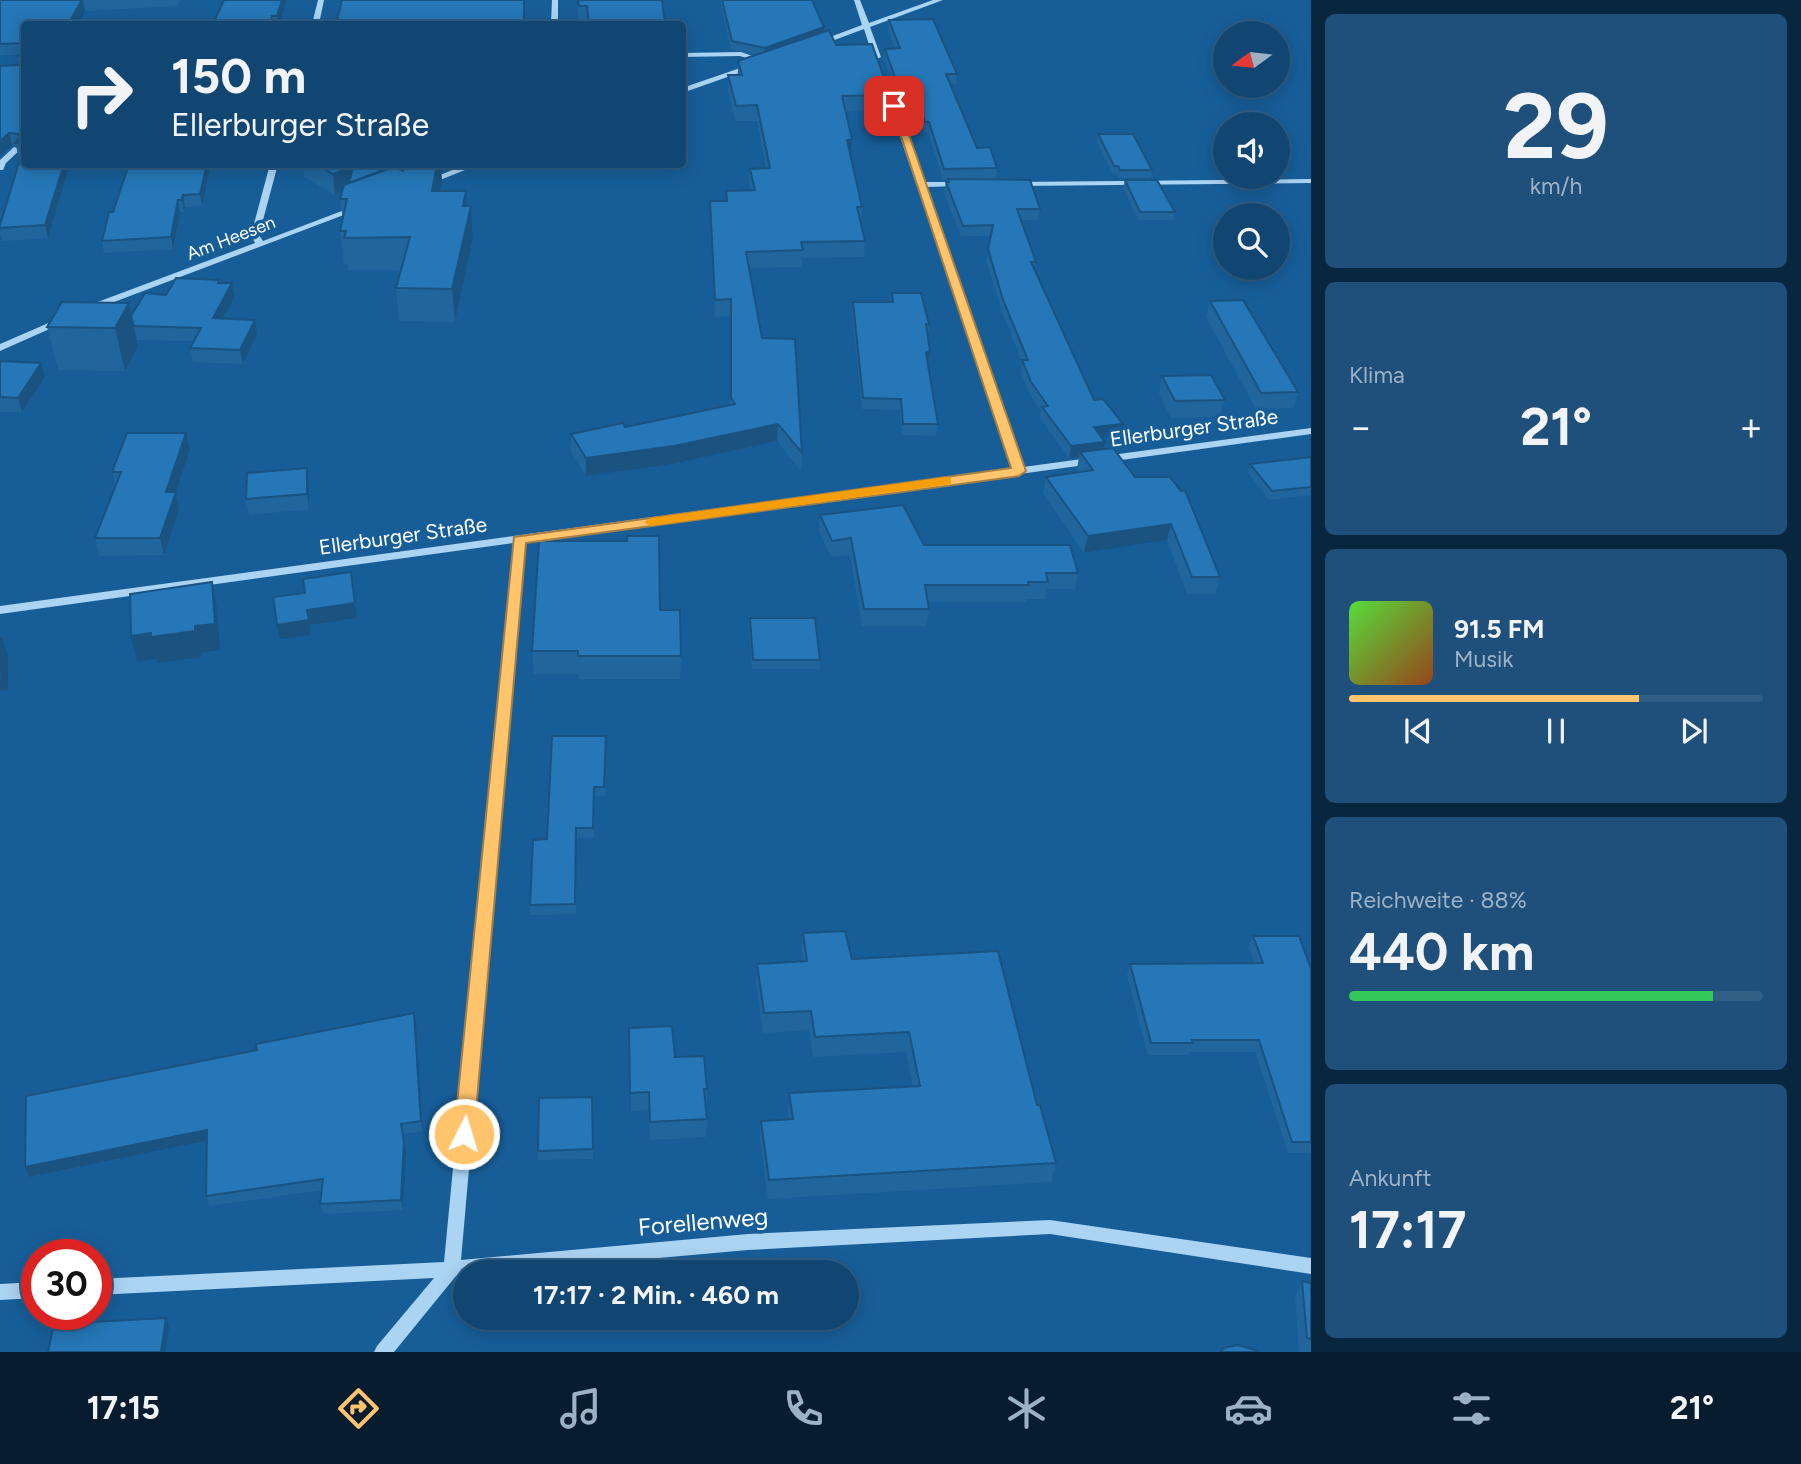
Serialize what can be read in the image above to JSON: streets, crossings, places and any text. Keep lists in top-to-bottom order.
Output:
{
  "streets": {
    "street": ["Am Heesen", "Ellerburger Straße", "Forellenweg"]
  },
  "north": "left",
  "page": {
    "tile": [
      ["29", "km/h"],
      "Klima",
      ["Reichweite · 88%", "440 km"],
      ["Ankunft", "17:17"]
    ],
    "turn": ["150 m", "Ellerburger Straße"],
    "heat": ["−", "21°", "+"],
    "song": ["91.5 FM", "Musik"],
    "limit": "30",
    "trip": "17:17 · 2 Min. · 460 m",
    "tabs": ["17:15", "21°"]
  }
}
